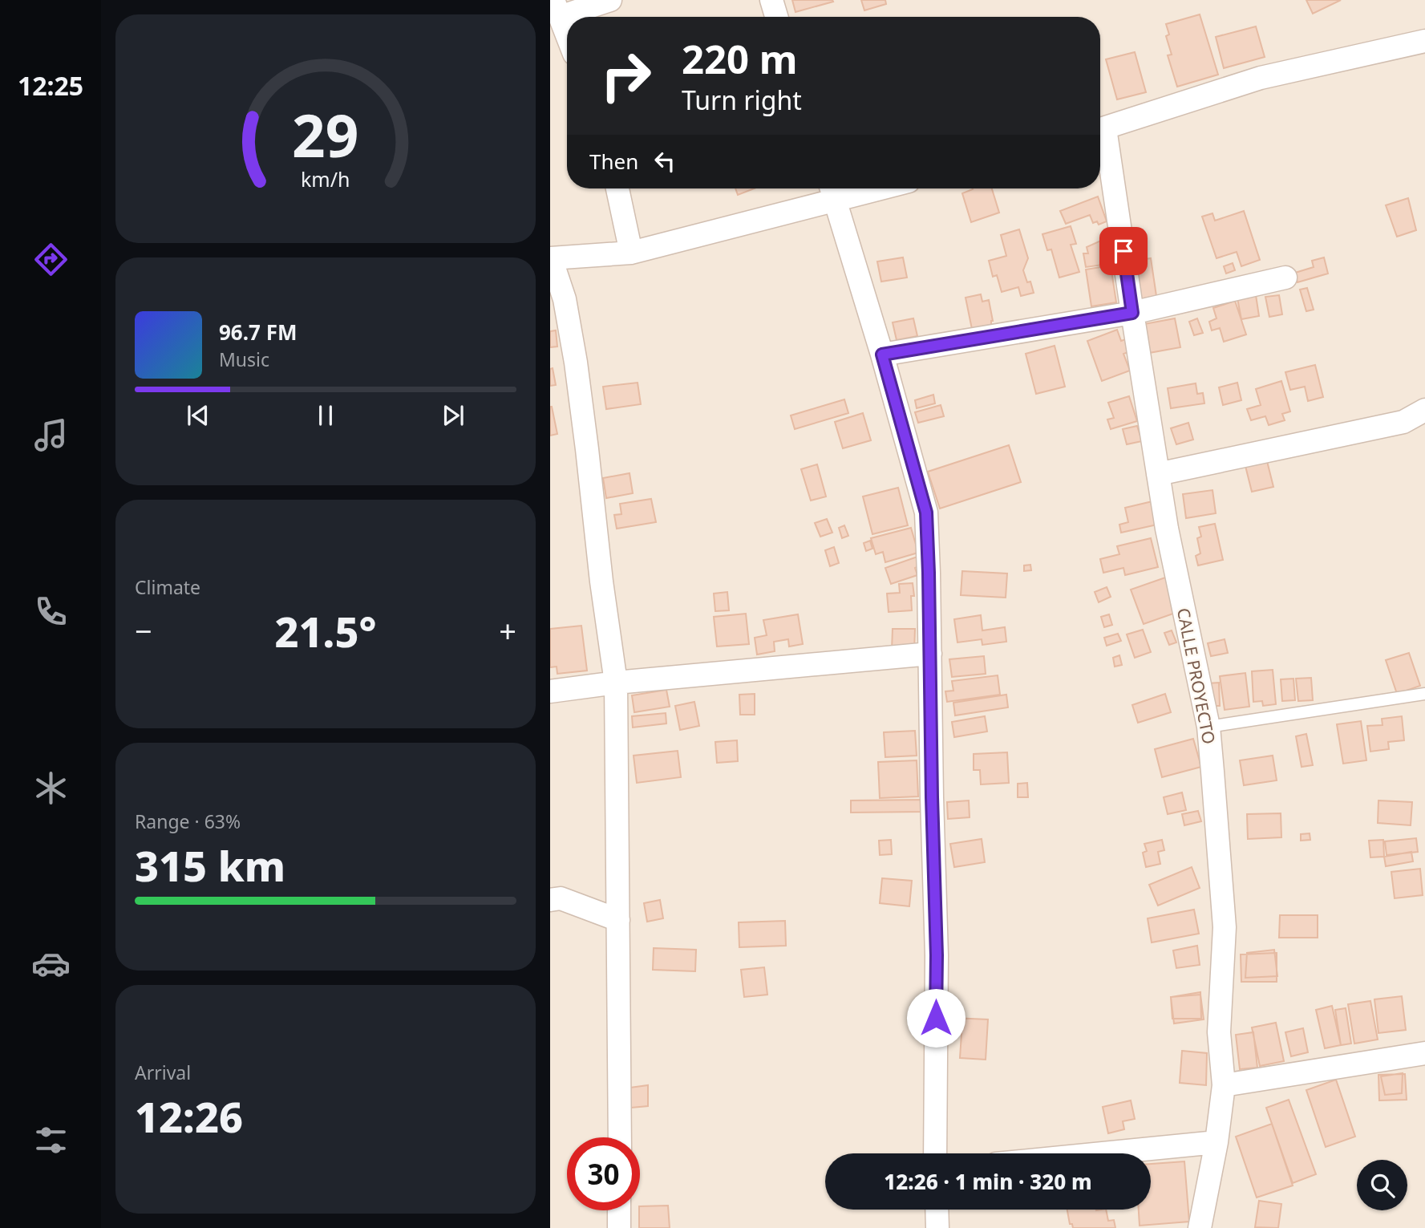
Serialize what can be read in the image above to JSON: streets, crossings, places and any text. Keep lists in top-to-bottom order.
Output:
{
  "streets": {
    "street": ["CALLE PROYECTO"]
  },
  "page": {
    "tabs": "12:25",
    "turn": ["220 m", "Turn right"],
    "then": "Then",
    "song": ["96.7 FM", "Music"],
    "tile": [
      "Climate",
      ["Range · 63%", "315 km"],
      ["Arrival", "12:26"]
    ],
    "heat": ["−", "21.5°", "+"],
    "limit": "30",
    "trip": "12:26 · 1 min · 320 m",
    "gauge": ["29", "km/h"]
  }
}
